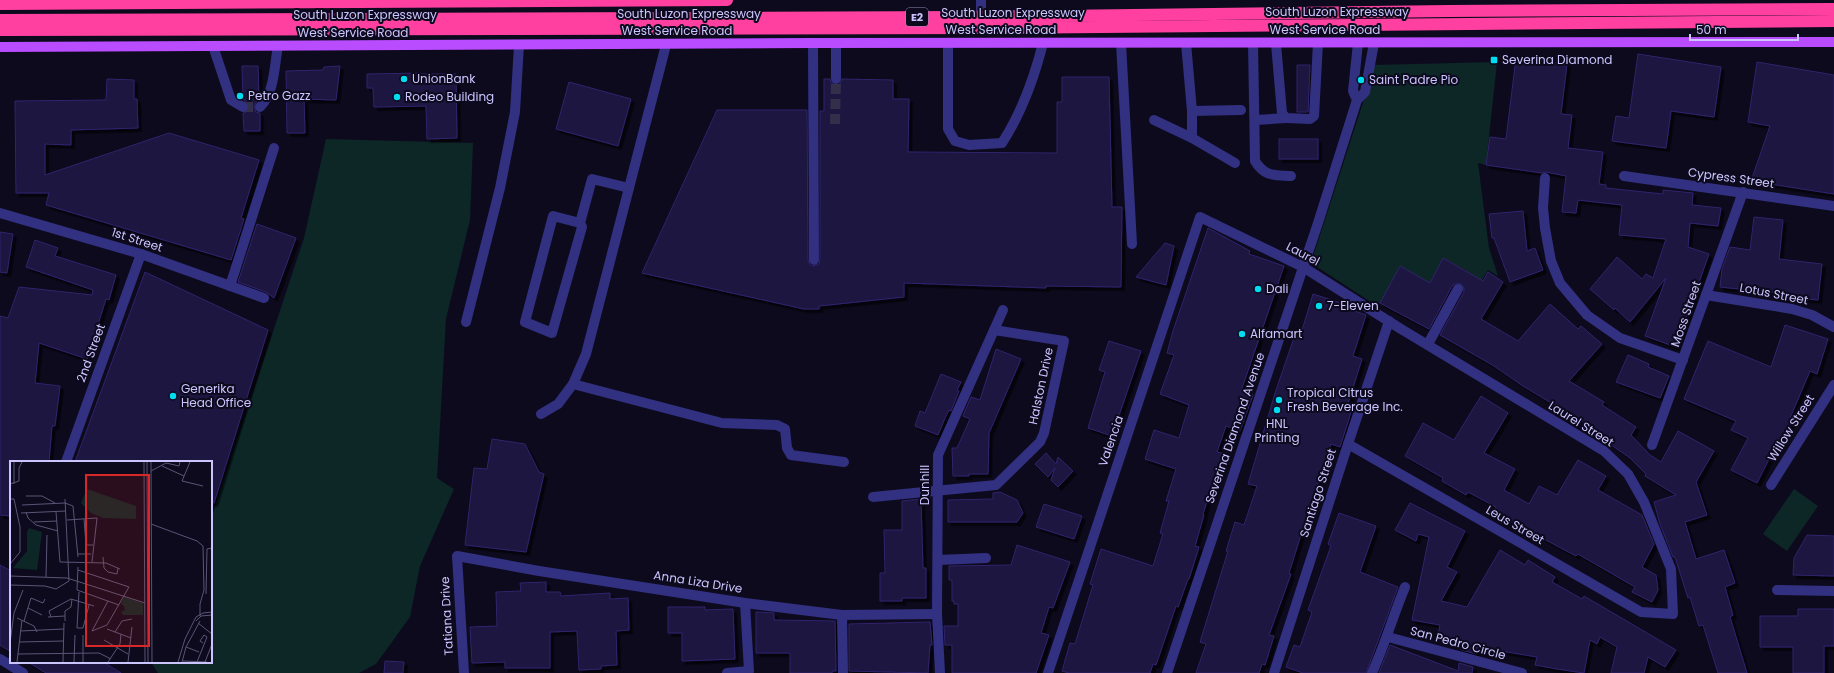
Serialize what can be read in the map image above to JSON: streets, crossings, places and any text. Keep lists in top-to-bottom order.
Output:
{
  "streets": {
    "highway": ["South Luzon Expressway", "E2"],
    "main road": ["West Service Road"],
    "street": [
      "Cypress Street",
      "1st Street",
      "Laurel",
      "Lotus Street",
      "Moss Street",
      "2nd Street",
      "Halston Drive",
      "Laurel Street",
      "Severina Diamond Avenue",
      "Willow Street",
      "Valencia",
      "Dunhill",
      "Santiago Street",
      "Leus Street",
      "Anna Liza Drive",
      "Tatiana Drive",
      "San Pedro Circle"
    ]
  },
  "crossings": [
    ["West Service Road", "Severina Diamond Avenue"],
    ["Cypress Street", "Moss Street"],
    ["1st Street", "2nd Street"],
    ["Laurel", "Laurel Street"],
    ["Laurel", "Severina Diamond Avenue"],
    ["Laurel", "Valencia"],
    ["Laurel", "Santiago Street"],
    ["Lotus Street", "Moss Street"],
    ["Halston Drive", "Dunhill"],
    ["Laurel Street", "Santiago Street"],
    ["Laurel Street", "Leus Street"],
    ["Dunhill", "Anna Liza Drive"],
    ["Santiago Street", "Leus Street"],
    ["Anna Liza Drive", "Tatiana Drive"]
  ],
  "places": {
    "transit": ["Severina Diamond"],
    "other": [
      "UnionBank",
      "Saint Padre Pio",
      "Petro Gazz",
      "Rodeo Building",
      "Dali",
      "7-Eleven",
      "Alfamart",
      "Generika Head Office",
      "Tropical Citrus Fresh Beverage Inc.",
      "HNL Printing"
    ]
  },
  "scale_bar": "50 m"
}
